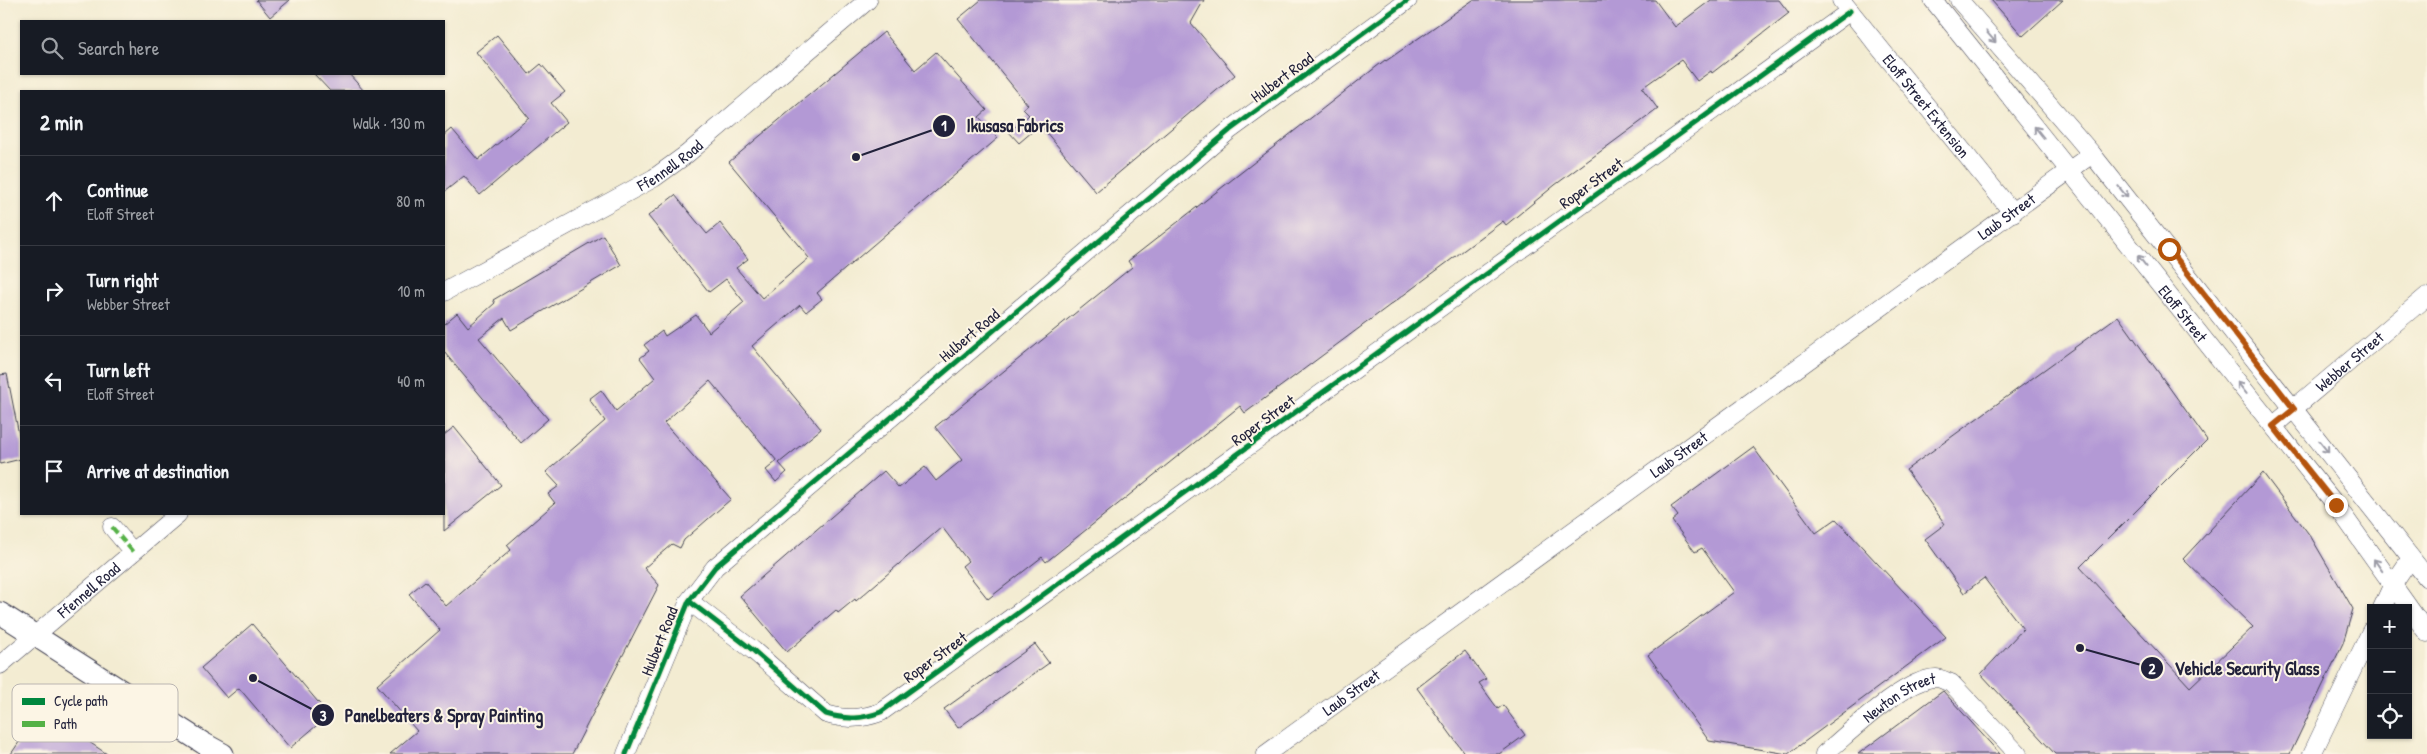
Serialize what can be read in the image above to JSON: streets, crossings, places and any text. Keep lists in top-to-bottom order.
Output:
{
  "streets": {
    "street": [
      "Hulbert Road",
      "Eloff Street Extension",
      "Ffennell Road",
      "Roper Street",
      "Laub Street",
      "Eloff Street",
      "Webber Street",
      "Newton Street"
    ]
  },
  "crossings": [
    ["Hulbert Road", "Roper Street"],
    ["Eloff Street Extension", "Roper Street"],
    ["Eloff Street Extension", "Laub Street"],
    ["Laub Street", "Eloff Street"],
    ["Eloff Street", "Webber Street"]
  ],
  "places": ["Ikusasa Fabrics", "Vehicle Security Glass", "Panelbeaters & Spray Painting"],
  "legend": ["Cycle path", "Path"],
  "page": {
    "search": "Search here",
    "heading": ["2 min", "Walk · 130 m"],
    "list": [
      ["Continue", "Eloff Street", "80 m"],
      ["Turn right", "Webber Street", "10 m"],
      ["Turn left", "Eloff Street", "40 m"],
      "Arrive at destination"
    ],
    "map_buttons": ["+", "−"]
  }
}
